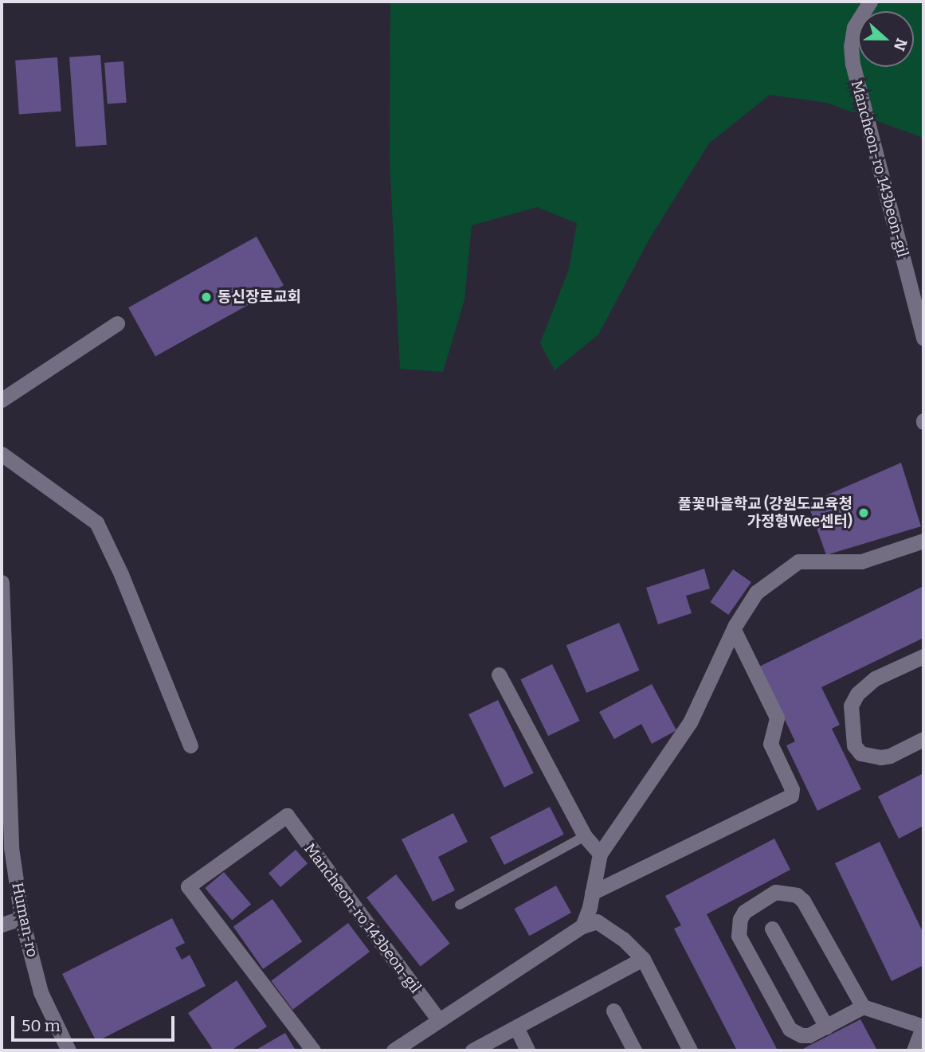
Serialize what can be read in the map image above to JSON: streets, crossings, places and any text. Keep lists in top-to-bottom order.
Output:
{
  "streets": {
    "street": ["Mancheon-ro 143beon-gil", "Human-ro"]
  },
  "places": ["동신장로교회", "풀꽃마을학교 (강원도교육청 가정형Wee센터)"],
  "scale_bar": "50 m",
  "north": "right"
}
